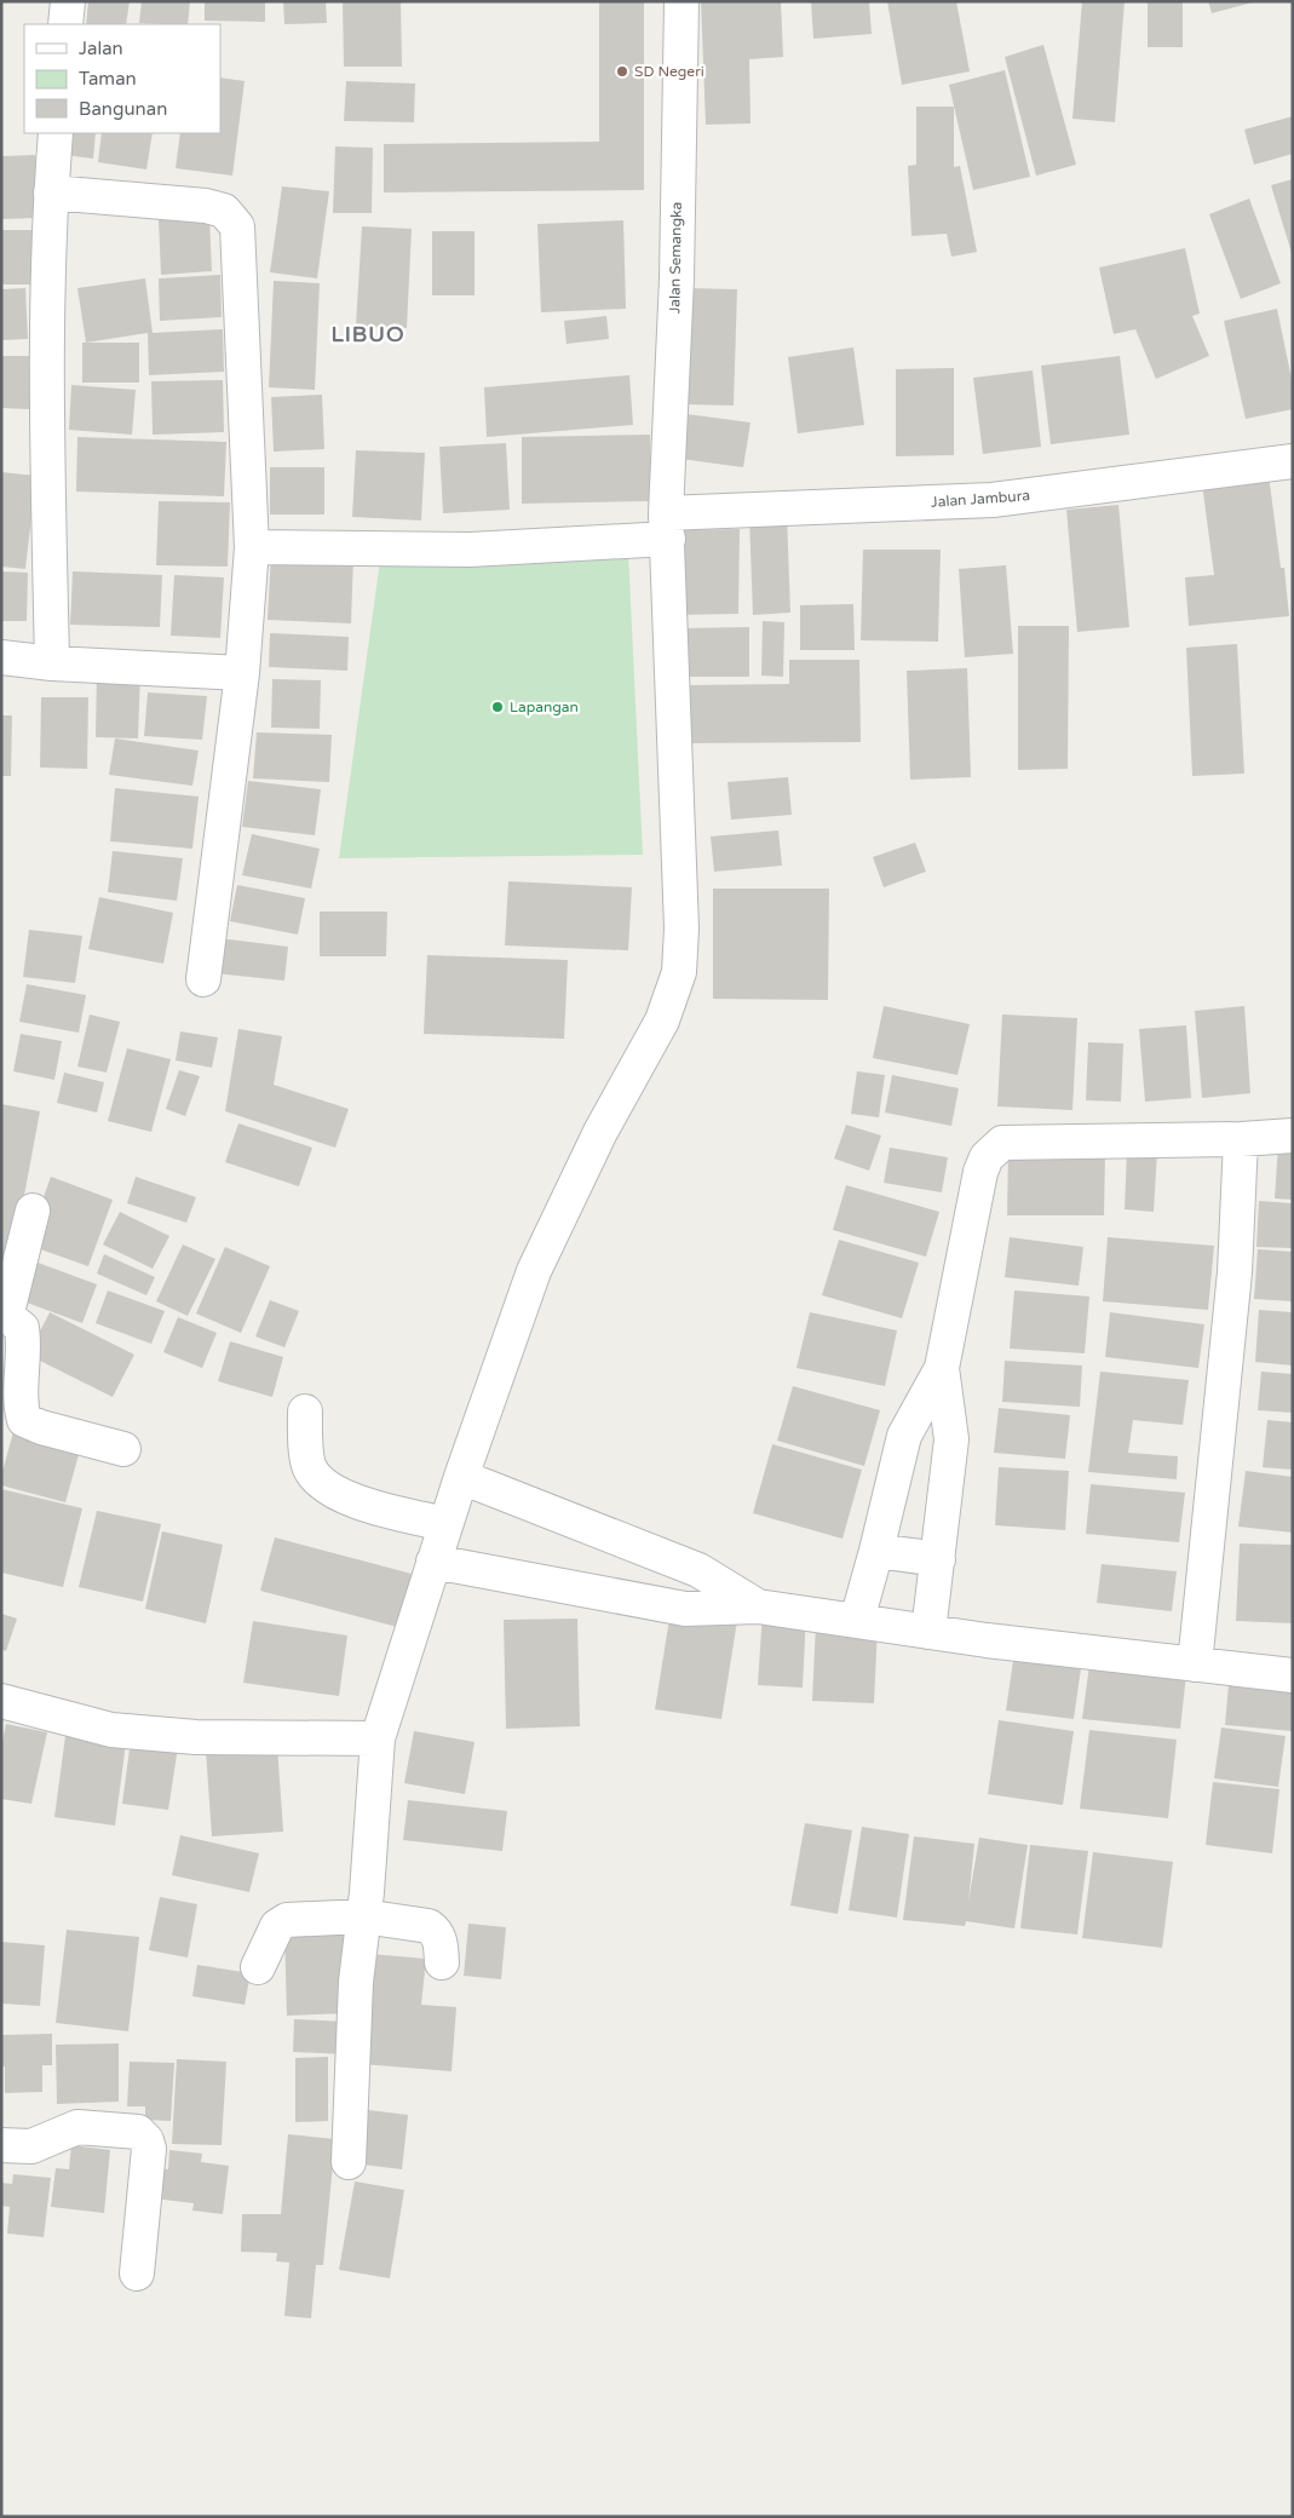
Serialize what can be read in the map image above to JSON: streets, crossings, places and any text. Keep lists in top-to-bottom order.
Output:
{
  "streets": {
    "street": ["Jalan Semangka", "Jalan Jambura"]
  },
  "crossings": [
    ["Jalan Semangka", "Jalan Jambura"]
  ],
  "districts": ["LIBUO"],
  "places": ["SD Negeri", "Lapangan"],
  "legend": ["Jalan", "Taman", "Bangunan"]
}
